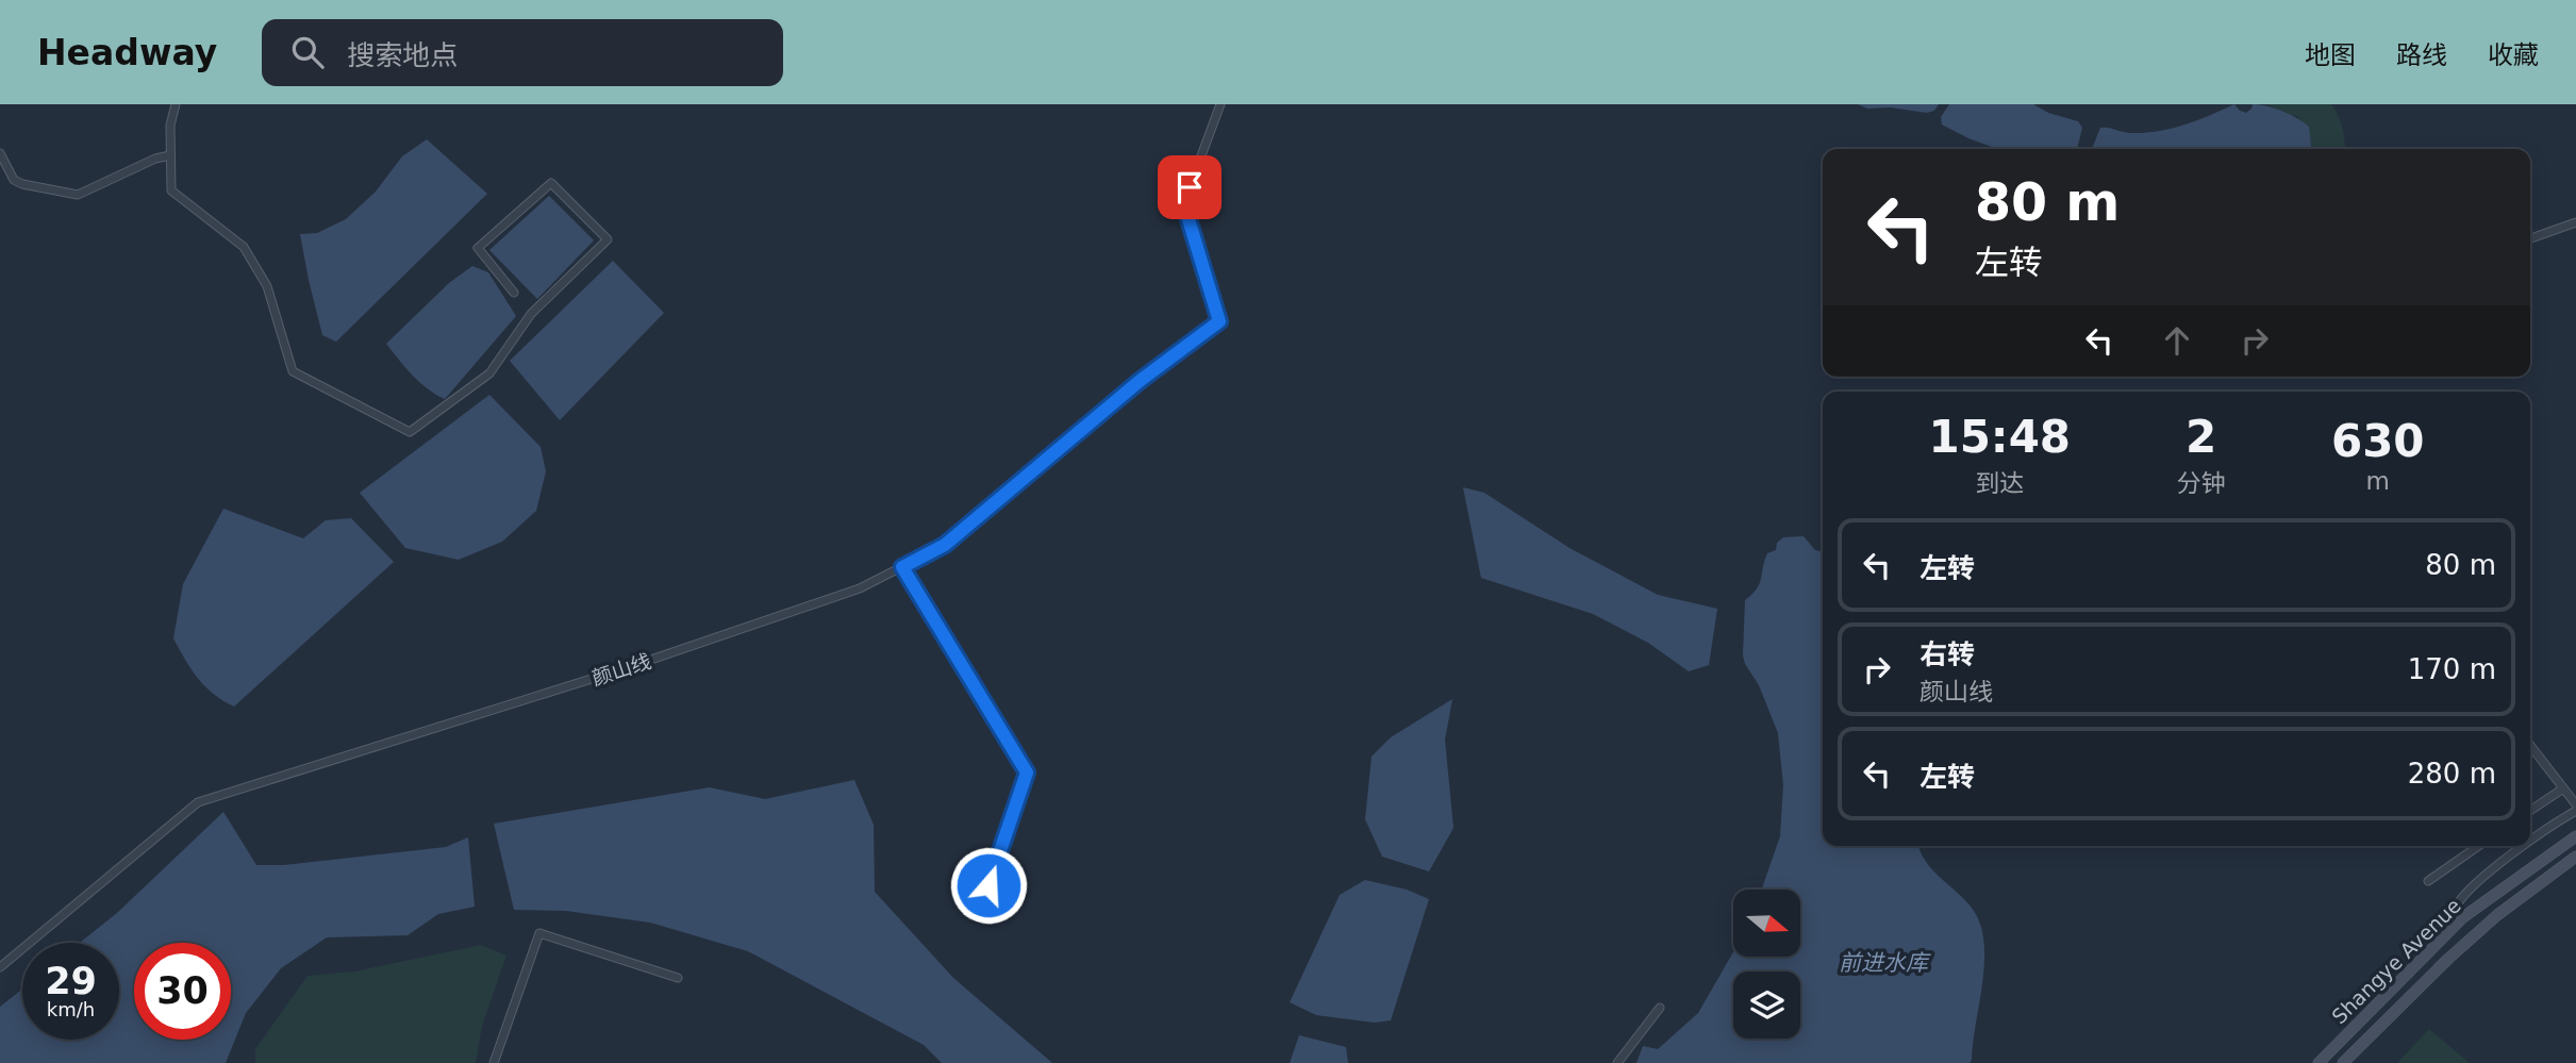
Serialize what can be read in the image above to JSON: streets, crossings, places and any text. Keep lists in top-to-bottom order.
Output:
{
  "streets": {
    "main road": ["Shangye Avenue"],
    "street": ["颜山线"]
  },
  "water": ["前进水库"],
  "north": "right",
  "page": {
    "header": "Headway",
    "search": "搜索地点",
    "nav": ["地图", "路线", "收藏"],
    "turn": ["80 m", "左转"],
    "eta": [
      "15:48",
      "到达",
      "2",
      "分钟",
      "630",
      "m"
    ],
    "list": [
      {
        "name": "左转",
        "value": "80 m"
      },
      {
        "name": "右转",
        "note": "颜山线",
        "value": "170 m"
      },
      {
        "name": "左转",
        "value": "280 m"
      }
    ],
    "speed": "29 km/h",
    "limit": "30"
  }
}
